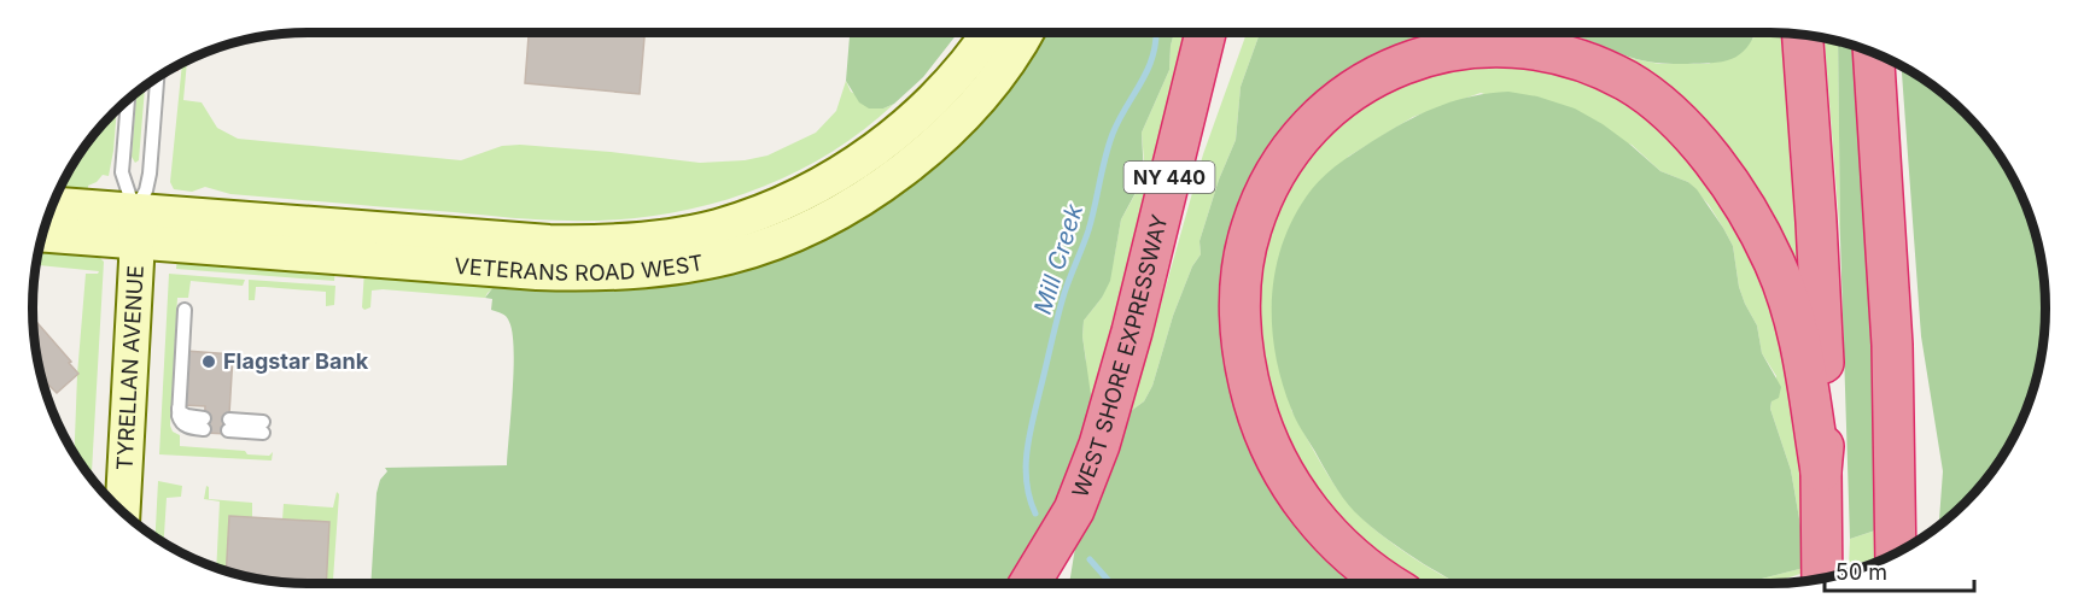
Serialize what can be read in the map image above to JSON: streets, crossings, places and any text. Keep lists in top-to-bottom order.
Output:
{
  "streets": {
    "highway": ["NY 440", "WEST SHORE EXPRESSWAY"],
    "street": ["VETERANS ROAD WEST", "TYRELLAN AVENUE"]
  },
  "crossings": [
    ["VETERANS ROAD WEST", "TYRELLAN AVENUE"]
  ],
  "water": ["Mill Creek"],
  "places": ["Flagstar Bank"],
  "scale_bar": "50 m"
}
